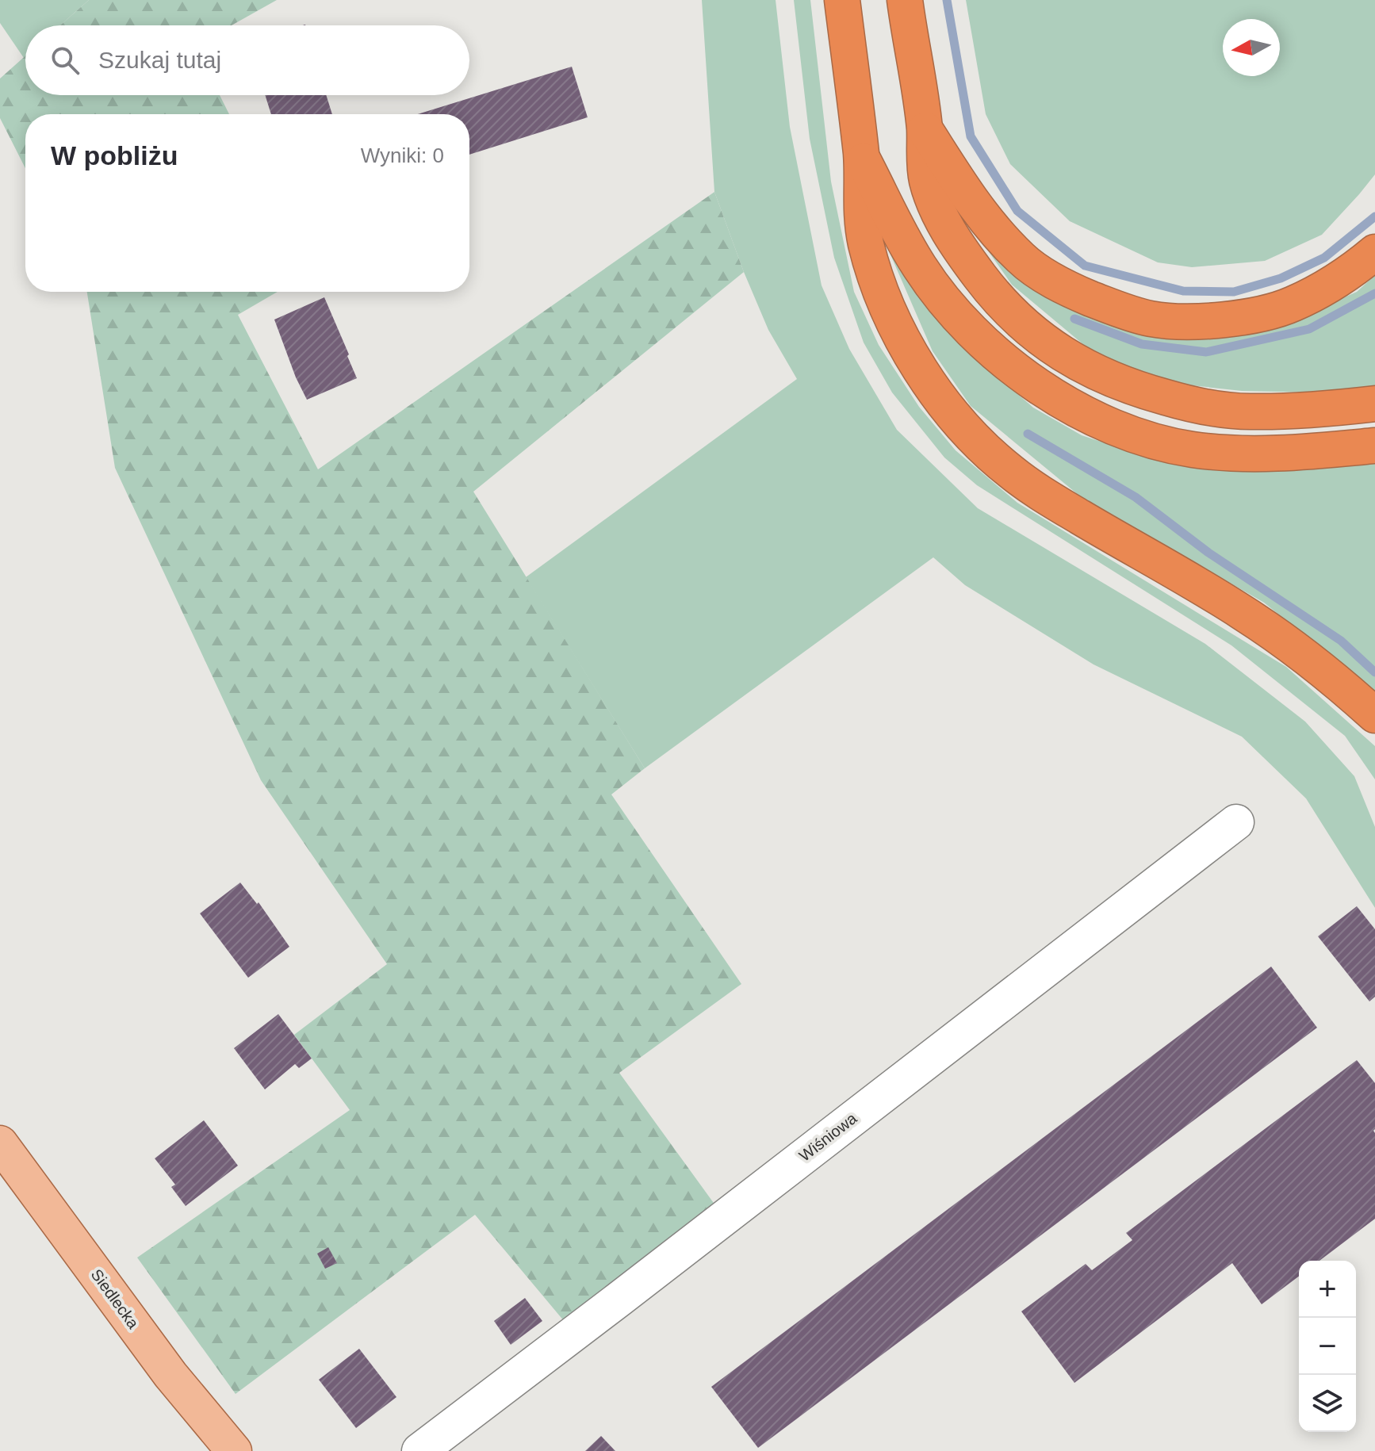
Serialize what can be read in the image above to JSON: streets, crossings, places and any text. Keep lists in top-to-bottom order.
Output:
{
  "streets": {
    "main road": ["Siedlecka"],
    "street": ["Wiśniowa"]
  },
  "north": "left",
  "page": {
    "search": "Szukaj tutaj",
    "heading": ["W pobliżu", "Wyniki: 0"],
    "map_buttons": ["+", "−"]
  }
}
